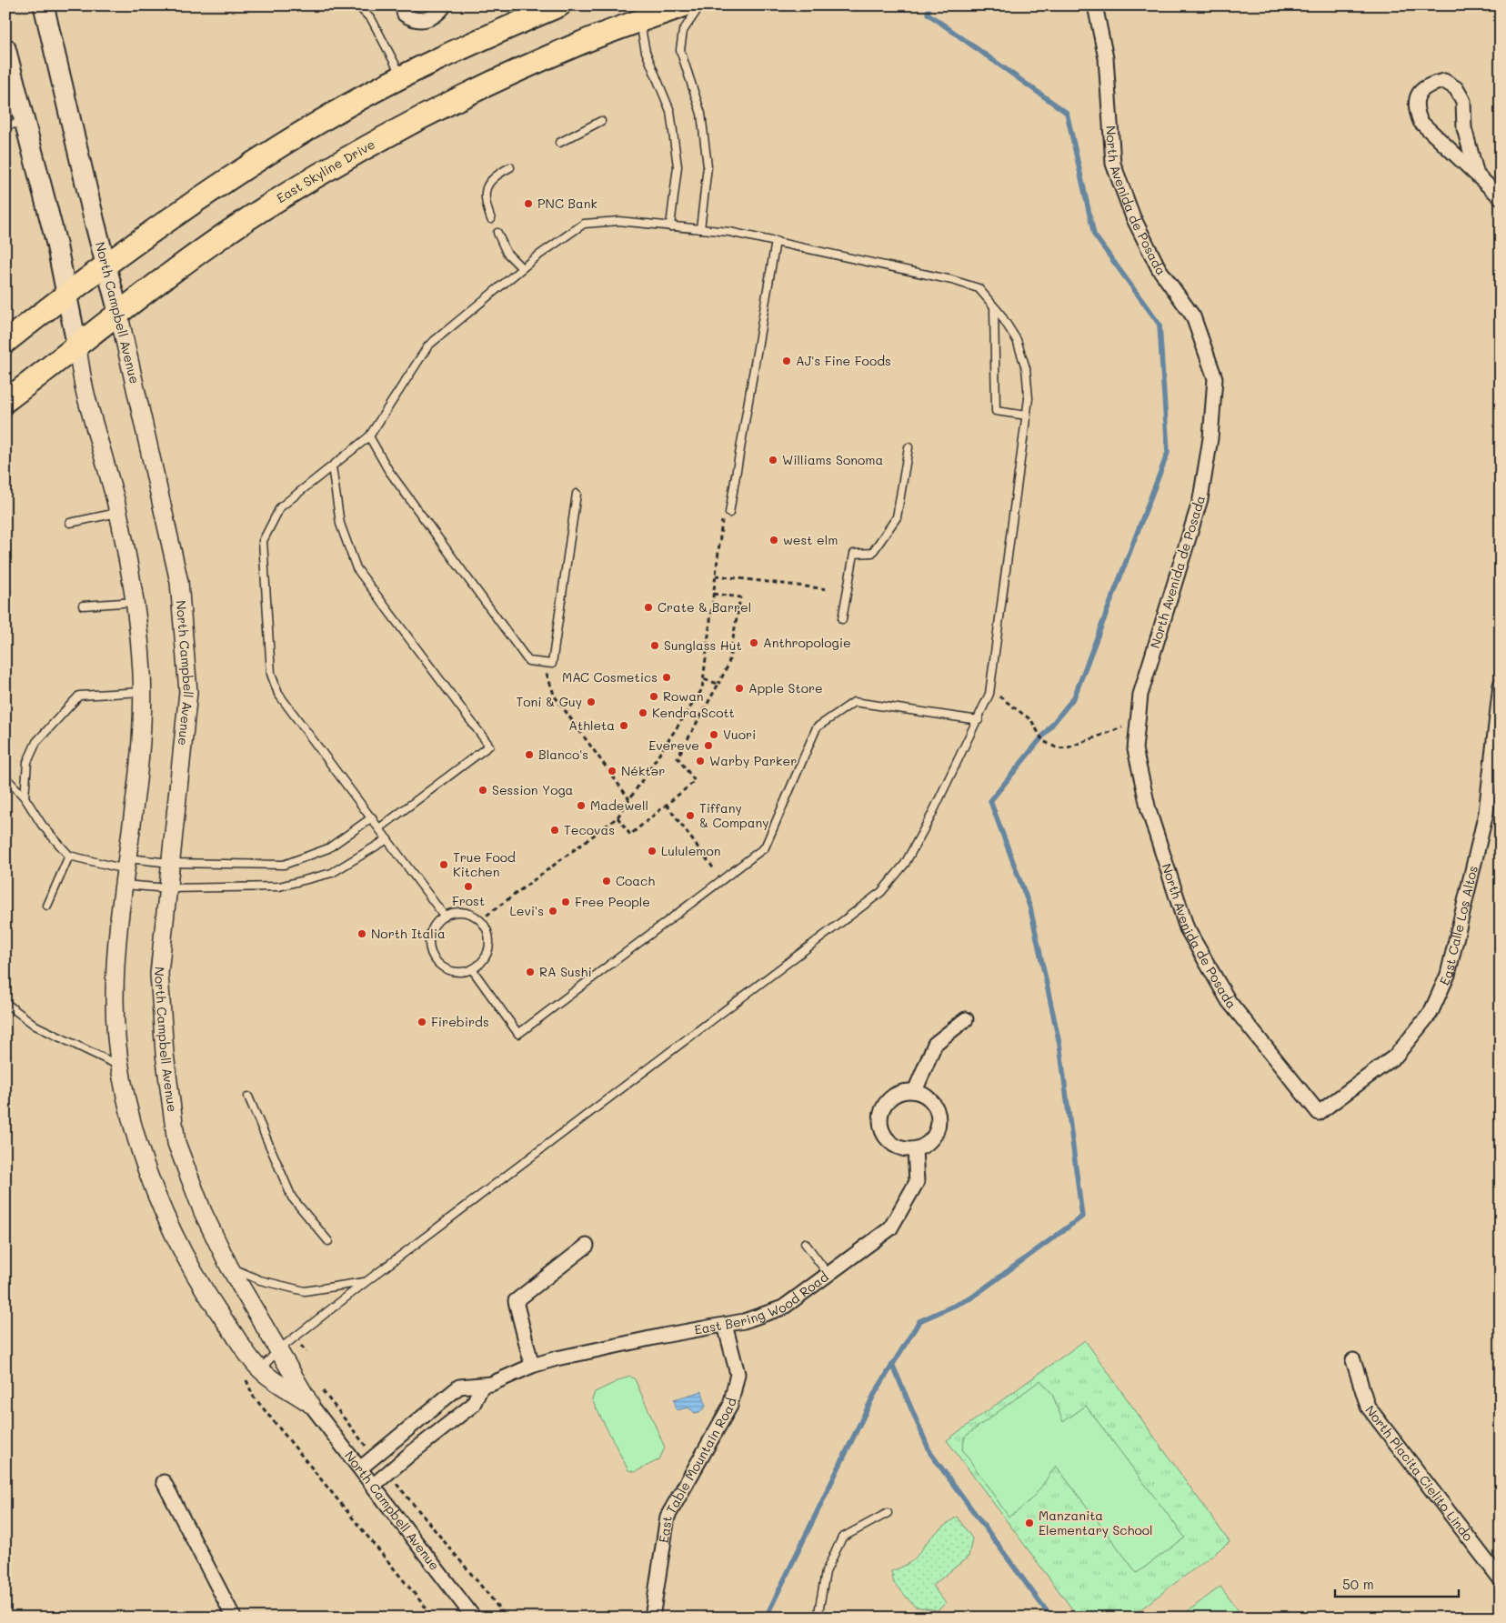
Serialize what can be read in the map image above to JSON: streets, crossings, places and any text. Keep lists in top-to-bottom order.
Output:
{
  "streets": {
    "main road": ["East Skyline Drive", "North Campbell Avenue"],
    "street": [
      "North Avenida de Posada",
      "East Calle Los Altos",
      "East Bering Wood Road",
      "East Table Mountain Road",
      "North Placita Cielito Lindo"
    ]
  },
  "crossings": [
    ["East Skyline Drive", "North Campbell Avenue"],
    ["North Avenida de Posada", "East Calle Los Altos"],
    ["East Bering Wood Road", "East Table Mountain Road"]
  ],
  "places": [
    "PNC Bank",
    "AJ's Fine Foods",
    "Williams Sonoma",
    "west elm",
    "Crate & Barrel",
    "Anthropologie",
    "Sunglass Hut",
    "MAC Cosmetics",
    "Apple Store",
    "Rowan",
    "Toni & Guy",
    "Kendra Scott",
    "Athleta",
    "Vuori",
    "Evereve",
    "Blanco's",
    "Warby Parker",
    "Néktər",
    "Session Yoga",
    "Madewell",
    "Tiffany & Company",
    "Tecovas",
    "Lululemon",
    "True Food Kitchen",
    "Coach",
    "Frost",
    "Free People",
    "Levi's",
    "North Italia",
    "RA Sushi",
    "Firebirds",
    "Manzanita Elementary School"
  ],
  "scale_bar": "50 m"
}
